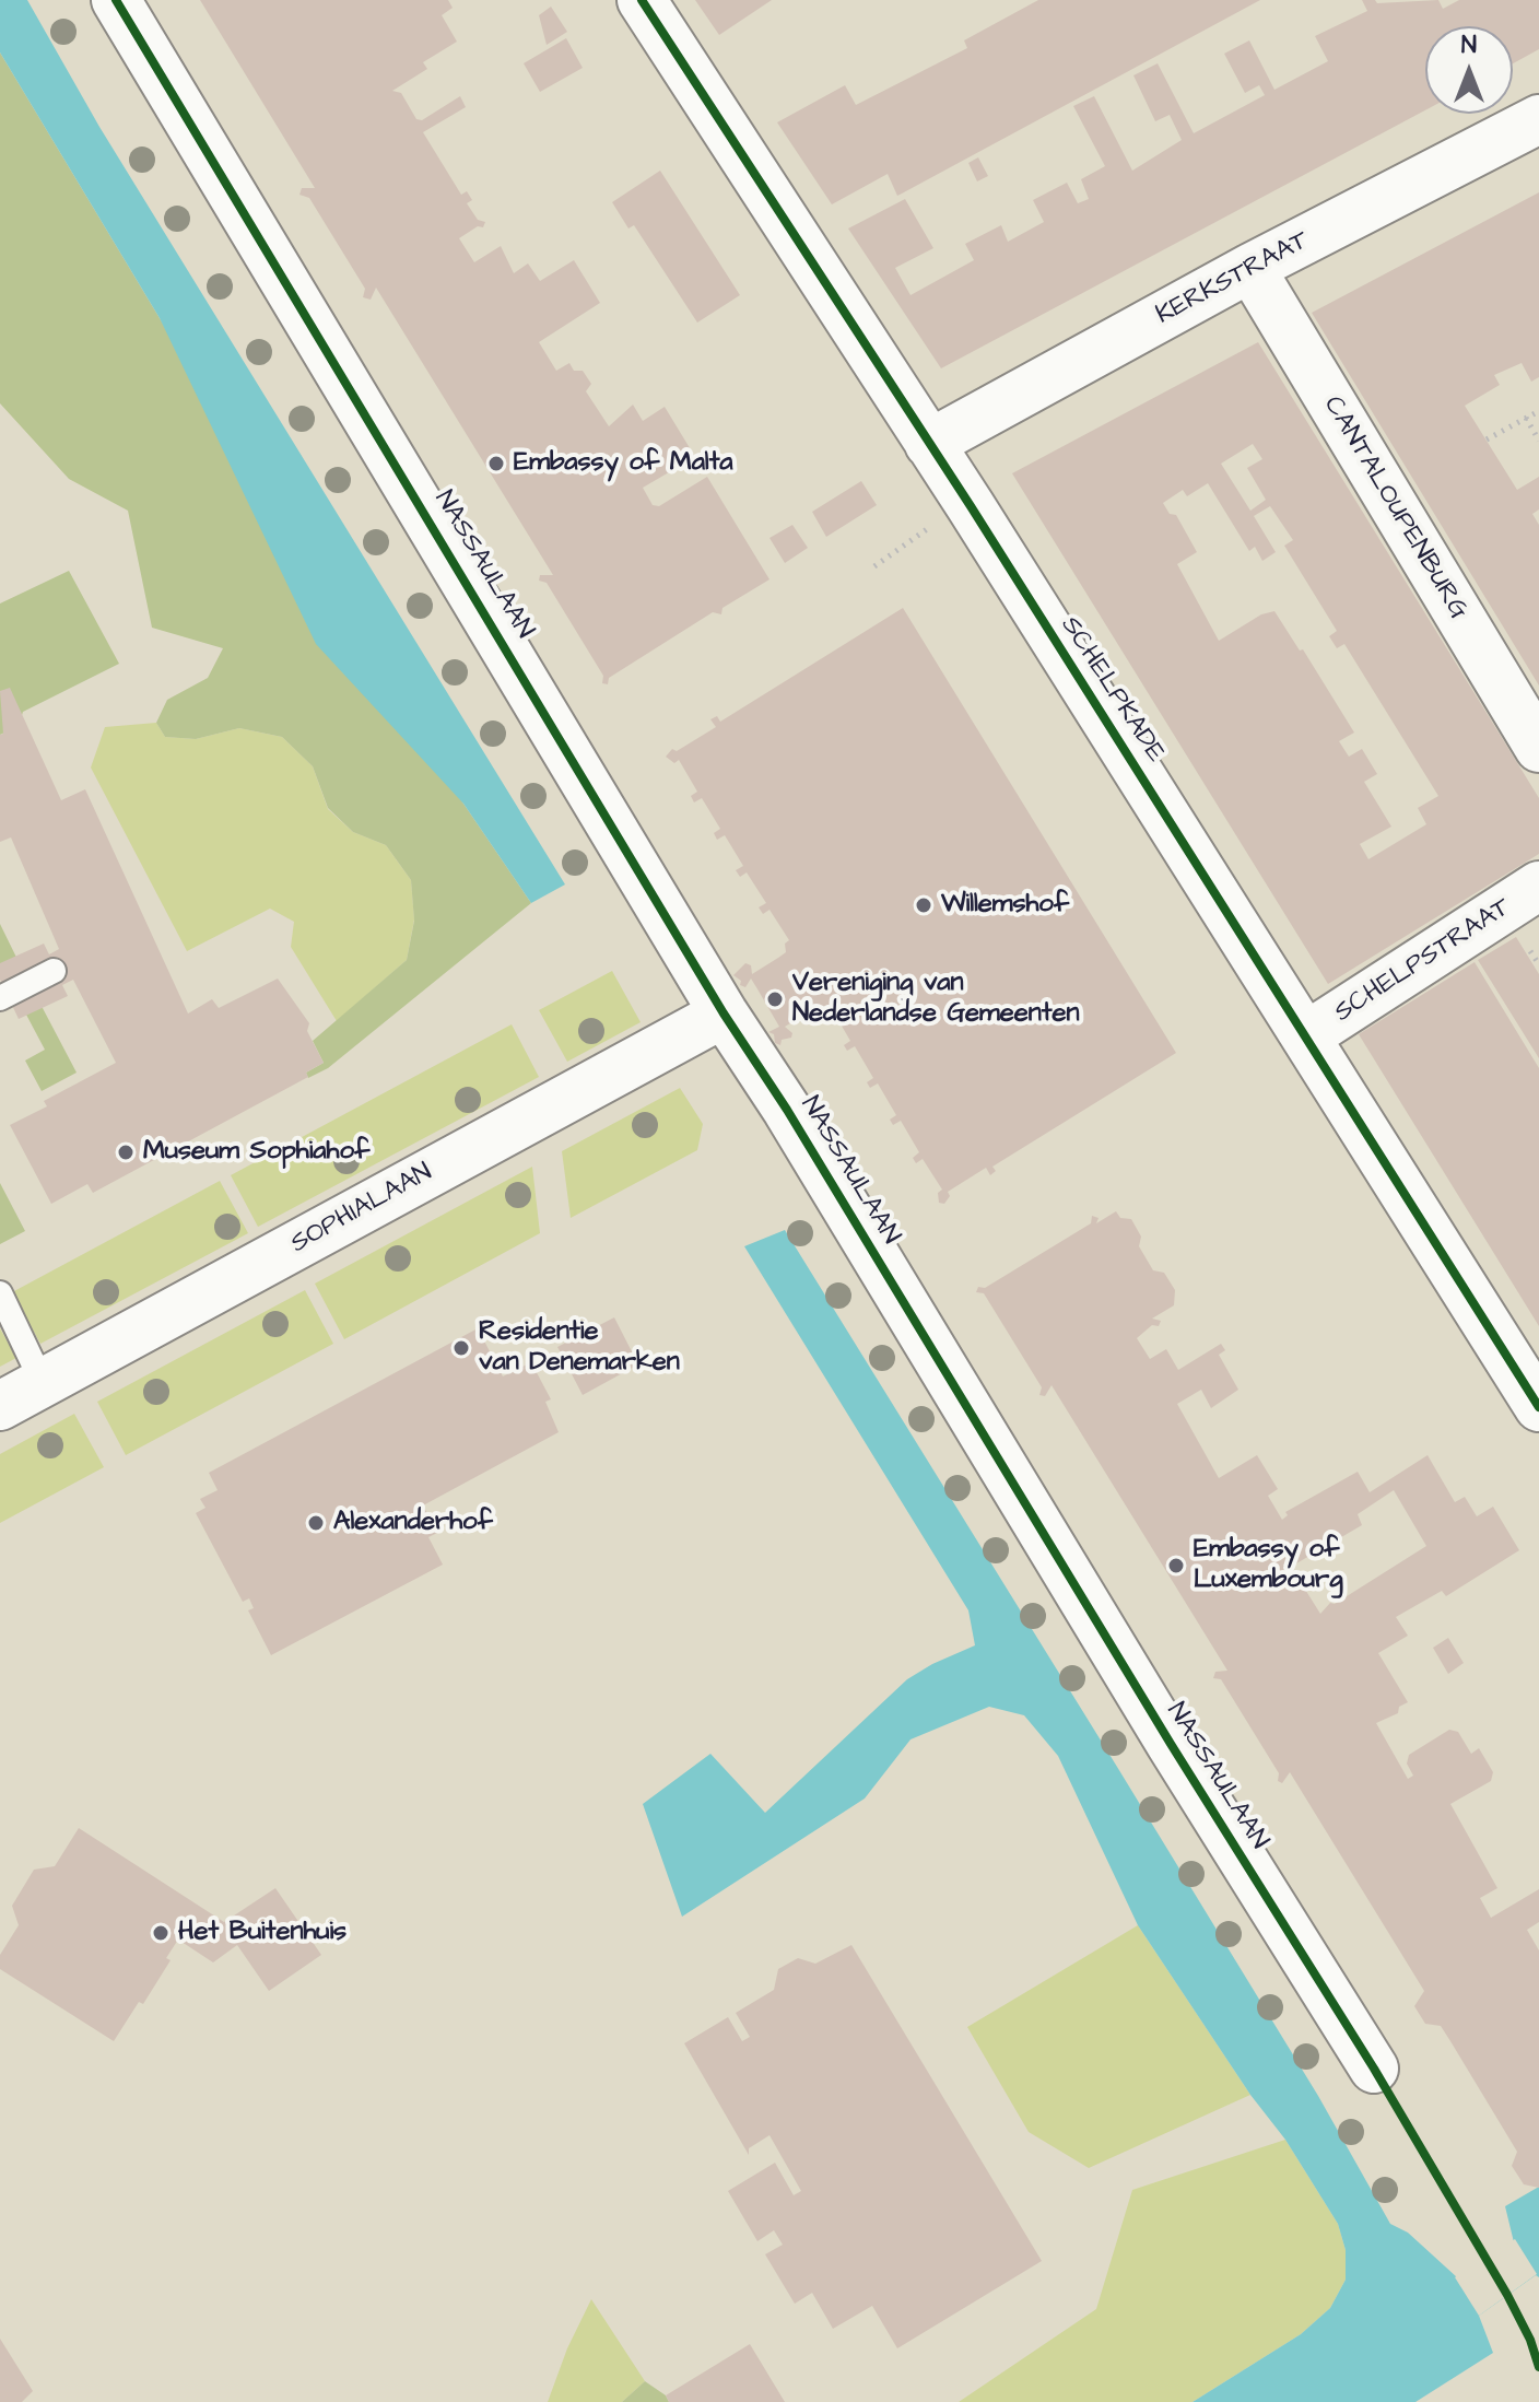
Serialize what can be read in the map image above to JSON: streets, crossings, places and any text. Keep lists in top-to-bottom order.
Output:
{
  "streets": {
    "street": [
      "KERKSTRAAT",
      "CANTALOUPENBURG",
      "NASSAULAAN",
      "SCHELPKADE",
      "SCHELPSTRAAT",
      "SOPHIALAAN"
    ]
  },
  "crossings": [
    ["KERKSTRAAT", "CANTALOUPENBURG"],
    ["KERKSTRAAT", "SCHELPKADE"],
    ["NASSAULAAN", "SOPHIALAAN"],
    ["SCHELPKADE", "SCHELPSTRAAT"]
  ],
  "places": [
    "Embassy of Malta",
    "Willemshof",
    "Vereniging van Nederlandse Gemeenten",
    "Museum Sophiahof",
    "Residentie van Denemarken",
    "Alexanderhof",
    "Embassy of Luxembourg",
    "Het Buitenhuis"
  ],
  "north": "top"
}
